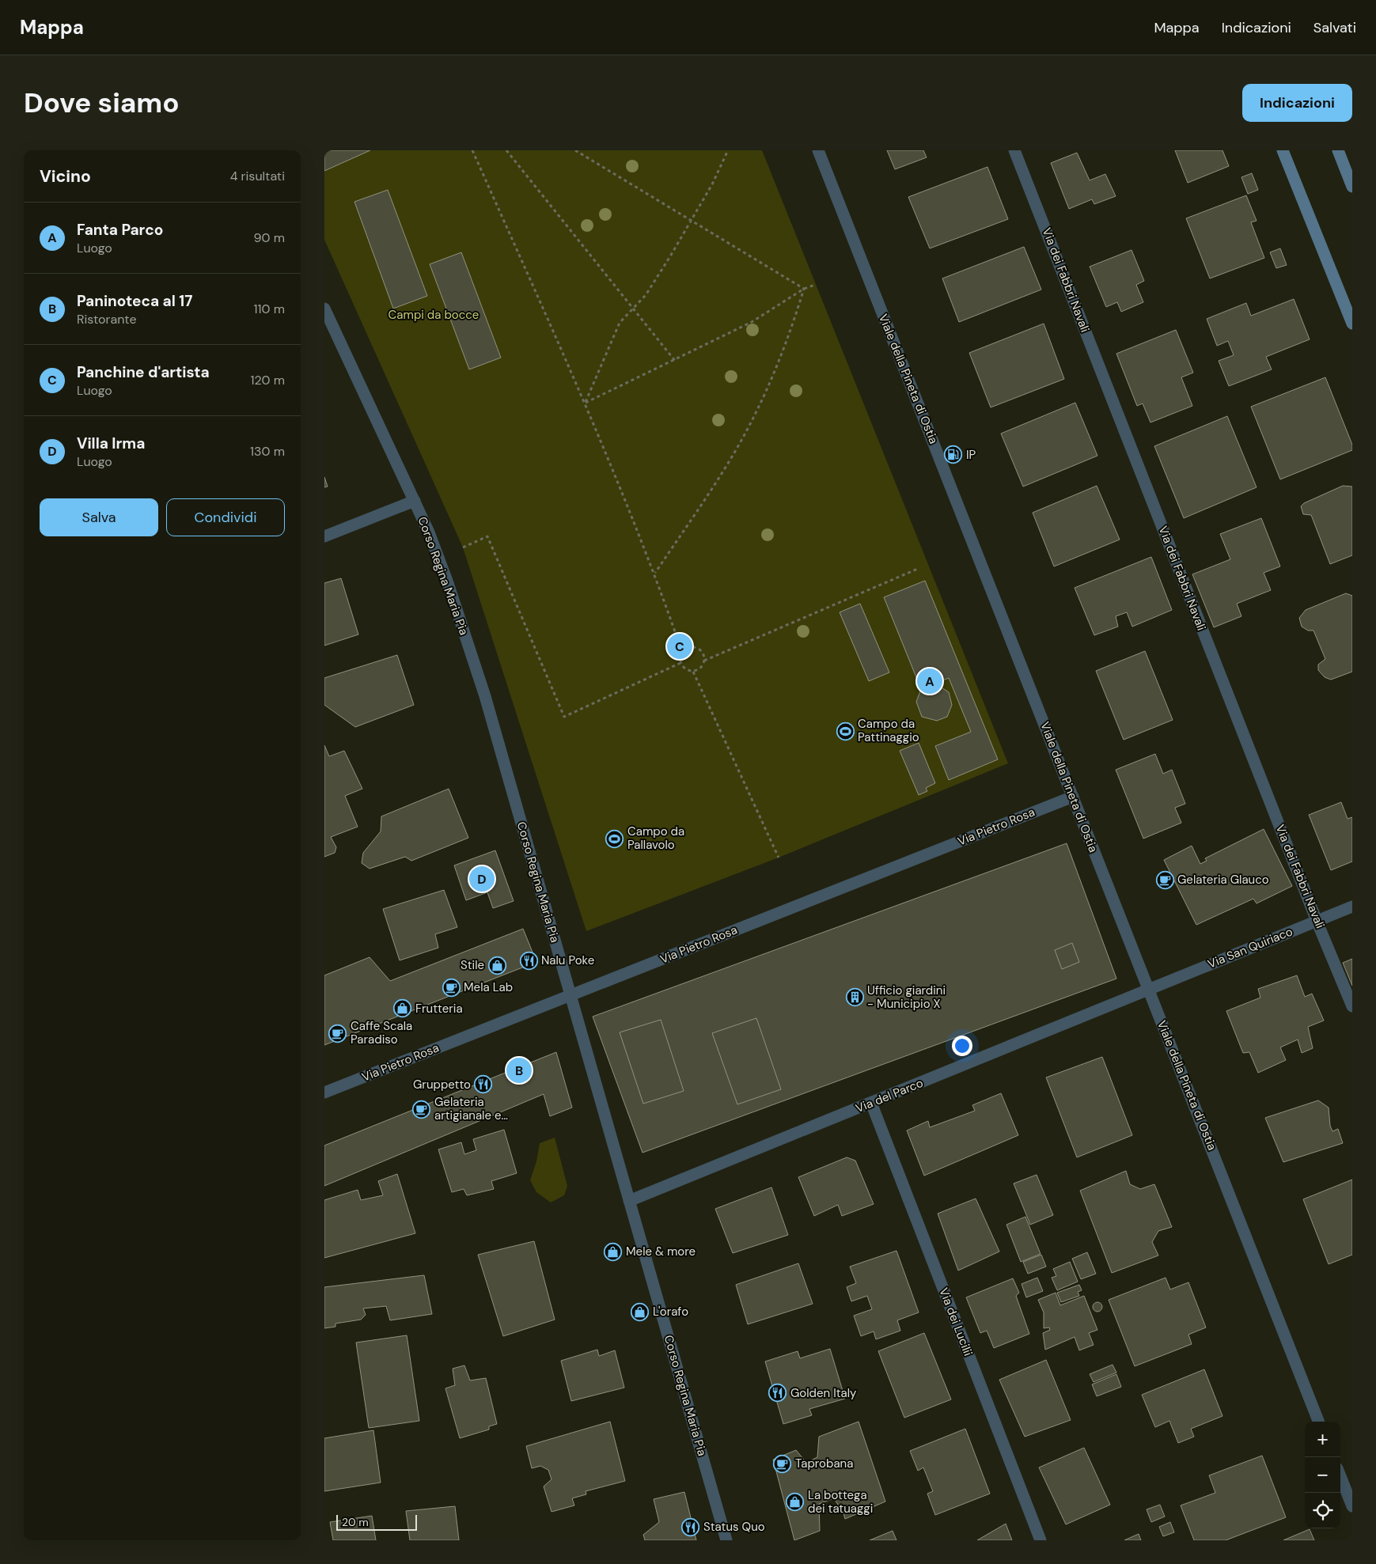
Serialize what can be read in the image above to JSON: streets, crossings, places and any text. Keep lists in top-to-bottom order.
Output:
{
  "streets": {
    "street": [
      "Via dei Fabbri Navali",
      "Viale della Pineta di Ostia",
      "Corso Regina Maria Pia",
      "Via Pietro Rosa",
      "Via San Quiriaco",
      "Via del Parco",
      "Via dei Lucilii"
    ]
  },
  "crossings": [
    ["Via dei Fabbri Navali", "Via San Quiriaco"],
    ["Viale della Pineta di Ostia", "Via Pietro Rosa"],
    ["Viale della Pineta di Ostia", "Via San Quiriaco"],
    ["Viale della Pineta di Ostia", "Via del Parco"],
    ["Corso Regina Maria Pia", "Via Pietro Rosa"],
    ["Corso Regina Maria Pia", "Via del Parco"],
    ["Via San Quiriaco", "Via del Parco"],
    ["Via del Parco", "Via dei Lucilii"]
  ],
  "parks": ["Campi da bocce"],
  "places": {
    "fuel station": ["IP"],
    "sports": ["Campo da Pattinaggio", "Campo da Pallavolo"],
    "cafe": [
      "Gelateria Glauco",
      "Mela Lab",
      "Caffe Scala Paradiso",
      "Gelateria artigianale e…",
      "Taprobana"
    ],
    "restaurant": [
      "Nalu Poke",
      "Gruppetto",
      "Golden Italy",
      "Status Quo"
    ],
    "shop": [
      "Stile",
      "Frutteria",
      "Mele & more",
      "L'orafo",
      "La bottega dei tatuaggi"
    ],
    "building": ["Ufficio giardini - Municipio X"]
  },
  "scale_bar": "20 m",
  "page": {
    "header": "Mappa",
    "nav": ["Mappa", "Indicazioni", "Salvati"],
    "buttons": [
      "Indicazioni",
      ["Salva", "Condividi"]
    ],
    "title": "Dove siamo",
    "heading": ["Vicino", "4 risultati"],
    "list": [
      {
        "mark": "A",
        "name": "Fanta Parco",
        "note": "Luogo",
        "value": "90 m"
      },
      {
        "mark": "B",
        "name": "Paninoteca al 17",
        "note": "Ristorante",
        "value": "110 m"
      },
      {
        "mark": "C",
        "name": "Panchine d'artista",
        "note": "Luogo",
        "value": "120 m"
      },
      {
        "mark": "D",
        "name": "Villa Irma",
        "note": "Luogo",
        "value": "130 m"
      }
    ],
    "pins": [
      "C",
      "A",
      "D",
      "B"
    ],
    "map_buttons": ["+", "−"],
    "scale": "20 m"
  }
}
